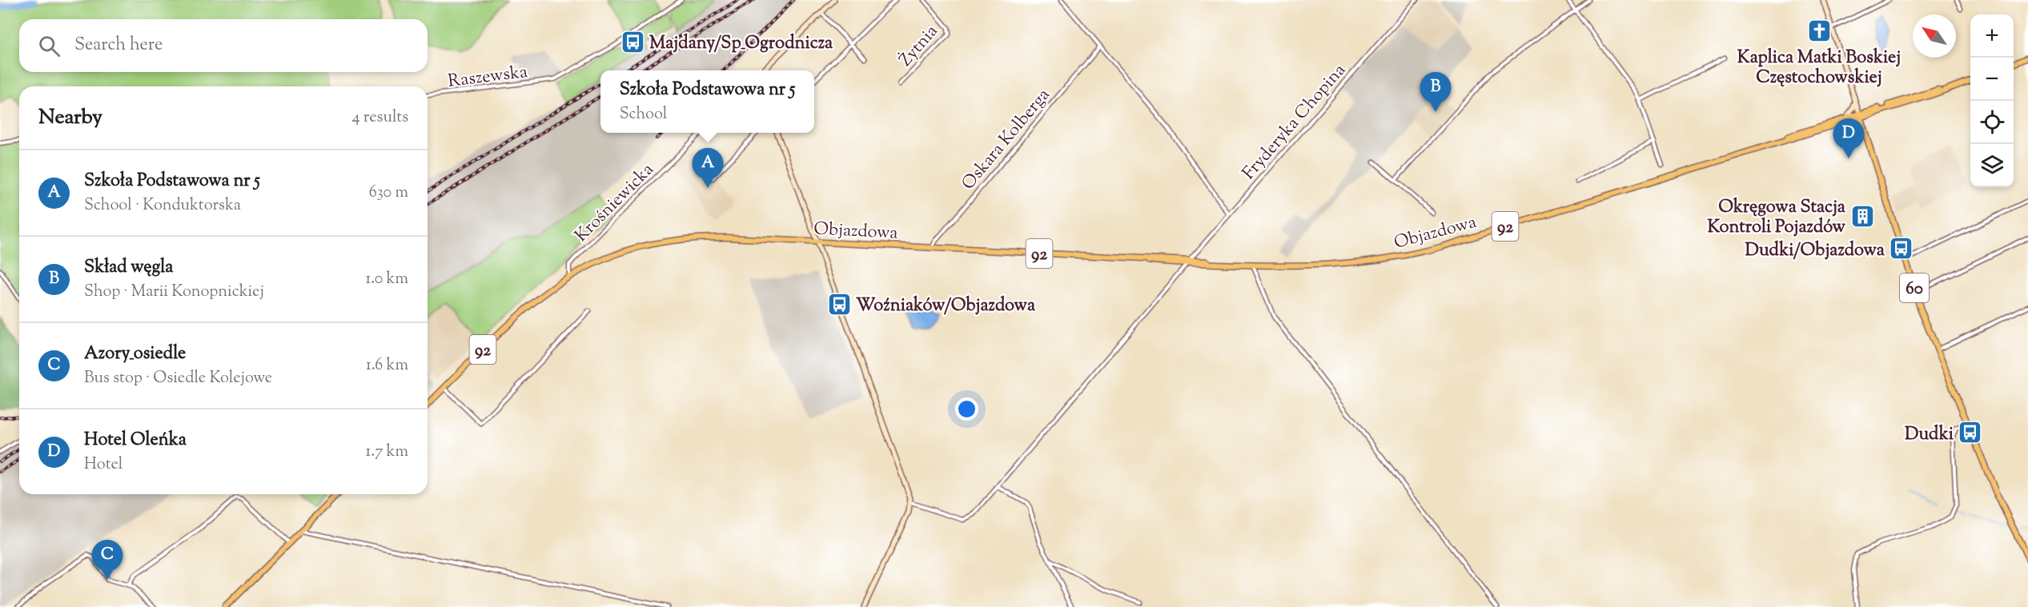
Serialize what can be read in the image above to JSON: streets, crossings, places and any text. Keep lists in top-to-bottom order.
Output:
{
  "streets": {
    "main road": ["92", "Objazdowa", "60"],
    "street": [
      "Żytnia",
      "Raszewska",
      "Fryderyka Chopina",
      "Oskara Kolberga",
      "Krośniewicka"
    ]
  },
  "crossings": [
    ["Fryderyka Chopina", "Objazdowa"],
    ["Oskara Kolberga", "Objazdowa"],
    ["Krośniewicka", "92"],
    ["Krośniewicka", "Objazdowa"],
    ["92", "Objazdowa"],
    ["Objazdowa", "60"]
  ],
  "places": {
    "church": ["Kaplica Matki Boskiej Częstochowskiej"],
    "bus stop": [
      "Majdany/Sp_Ogrodnicza",
      "Dudki/Objazdowa",
      "Woźniaków/Objazdowa",
      "Dudki"
    ],
    "building": ["Okręgowa Stacja Kontroli Pojazdów"]
  },
  "north": "top left",
  "page": {
    "map_buttons": ["+", "−"],
    "search": "Search here",
    "popup": ["Szkoła Podstawowa nr 5", "School"],
    "pins": [
      "B",
      "D",
      "A",
      "C"
    ],
    "heading": ["Nearby", "4 results"],
    "list": [
      {
        "mark": "A",
        "name": "Szkoła Podstawowa nr 5",
        "note": "School · Konduktorska",
        "value": "630 m"
      },
      {
        "mark": "B",
        "name": "Skład węgla",
        "note": "Shop · Marii Konopnickiej",
        "value": "1.0 km"
      },
      {
        "mark": "C",
        "name": "Azory_osiedle",
        "note": "Bus stop · Osiedle Kolejowe",
        "value": "1.6 km"
      },
      {
        "mark": "D",
        "name": "Hotel Oleńka",
        "note": "Hotel",
        "value": "1.7 km"
      }
    ]
  }
}
